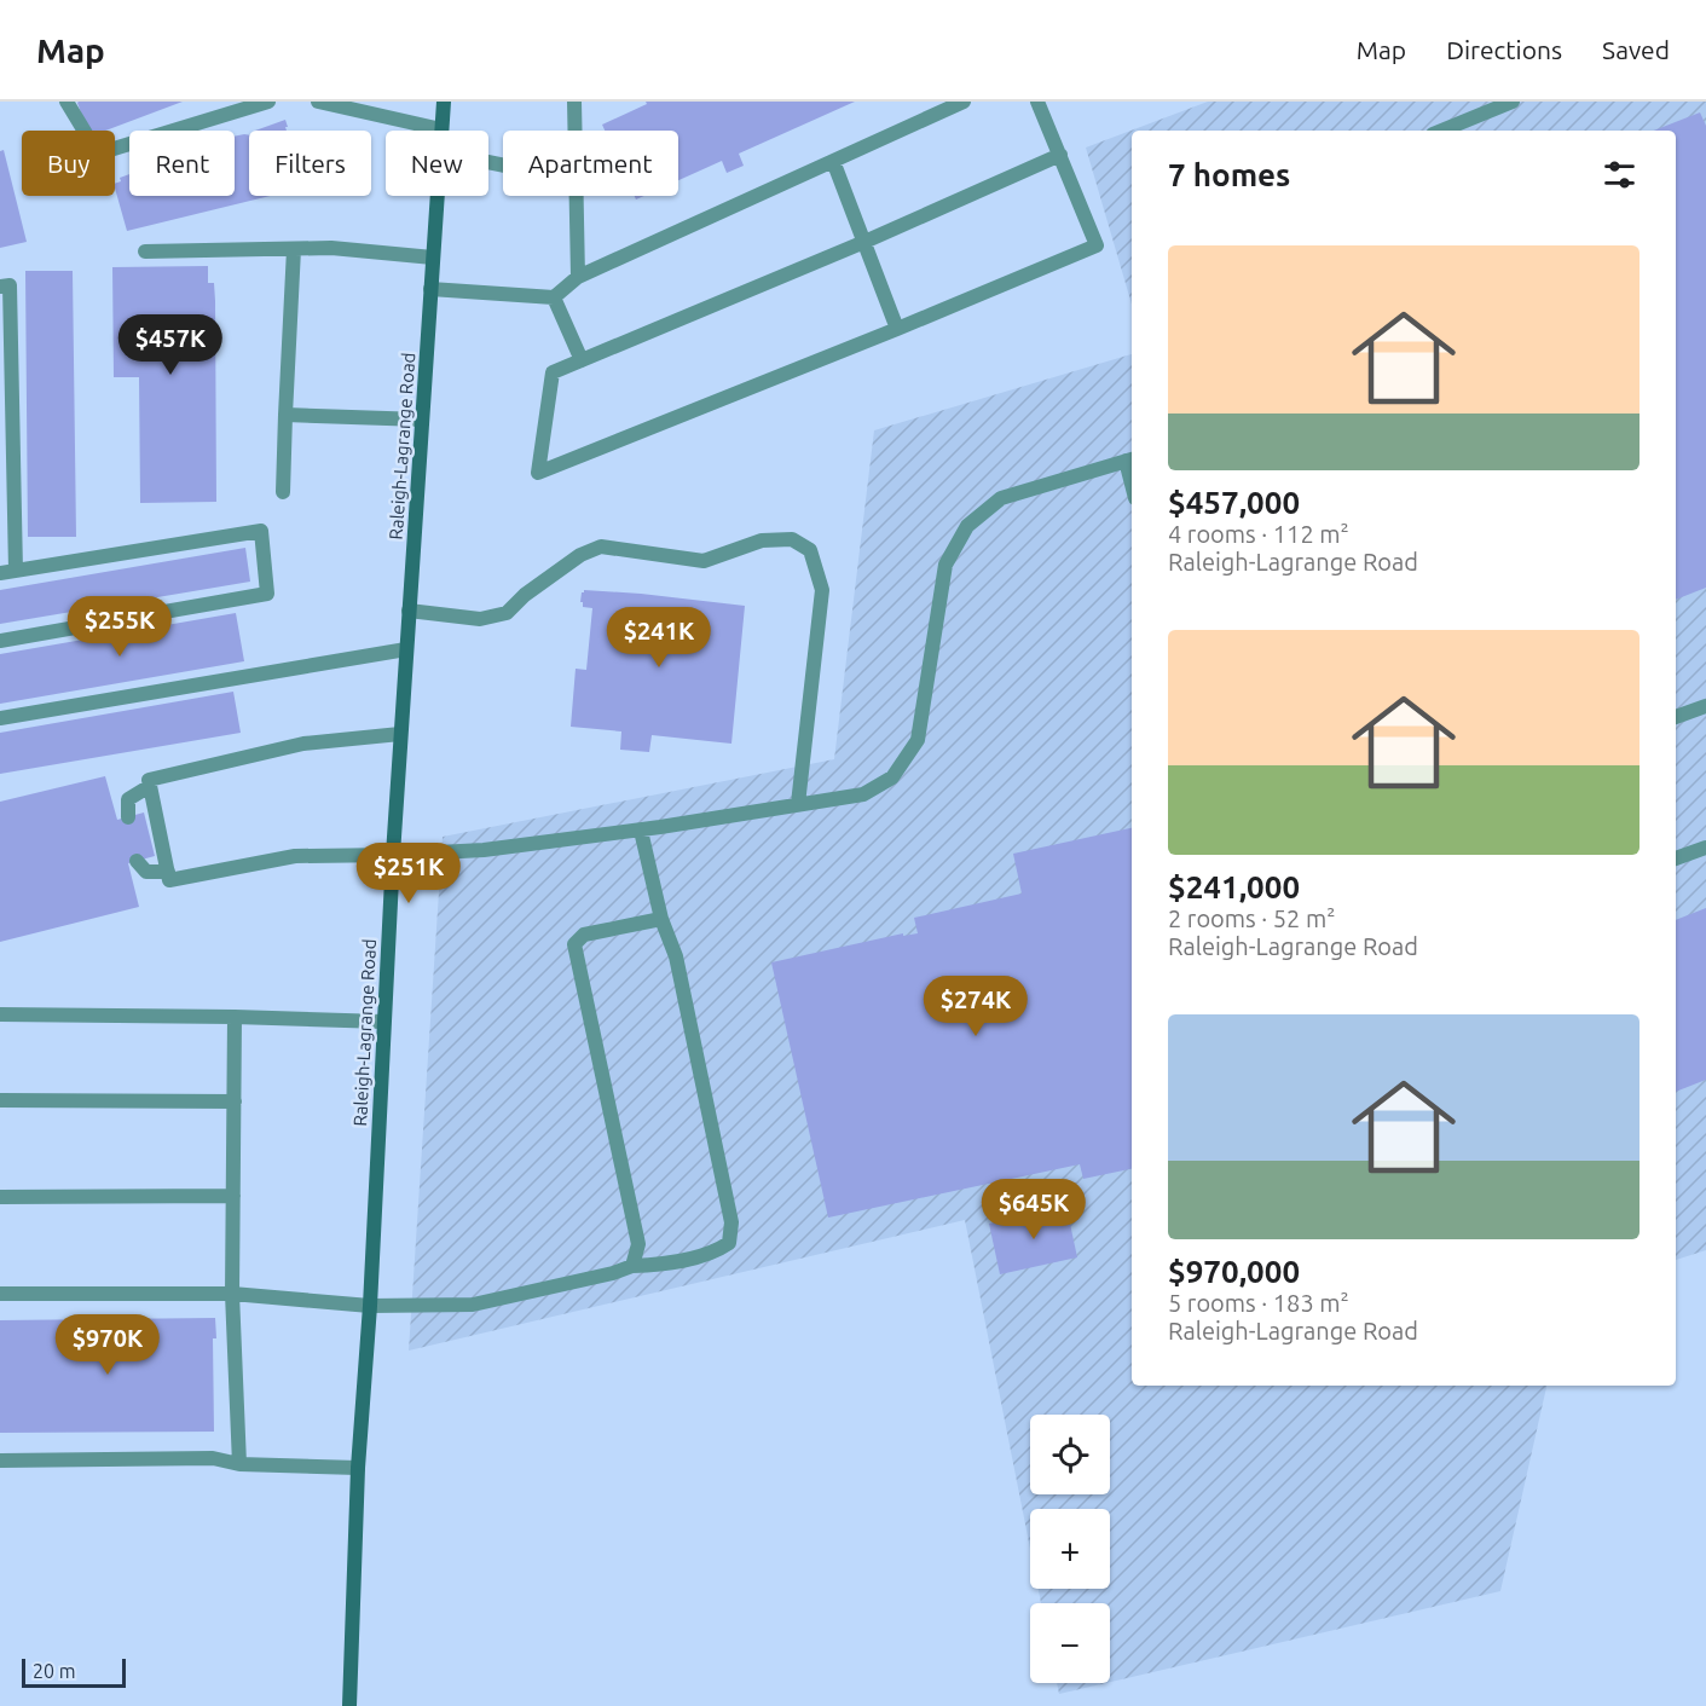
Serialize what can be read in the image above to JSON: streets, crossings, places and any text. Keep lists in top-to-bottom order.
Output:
{
  "streets": {
    "main road": ["Raleigh-Lagrange Road"]
  },
  "scale_bar": "20 m",
  "page": {
    "header": "Map",
    "nav": ["Map", "Directions", "Saved"],
    "chip": [
      "Buy",
      "Rent",
      "Filters",
      "New",
      "Apartment"
    ],
    "heading": "7 homes",
    "list": [
      {
        "name": "$457,000",
        "note": "4 rooms · 112 m² · Raleigh-Lagrange Road"
      },
      {
        "name": "$241,000",
        "note": "2 rooms · 52 m² · Raleigh-Lagrange Road"
      },
      {
        "name": "$970,000",
        "note": "5 rooms · 183 m² · Raleigh-Lagrange Road"
      }
    ],
    "price": [
      "$457K",
      "$255K",
      "$241K",
      "$251K",
      "$274K",
      "$645K",
      "$970K"
    ],
    "map_buttons": ["+", "−"],
    "scale": "20 m"
  }
}
